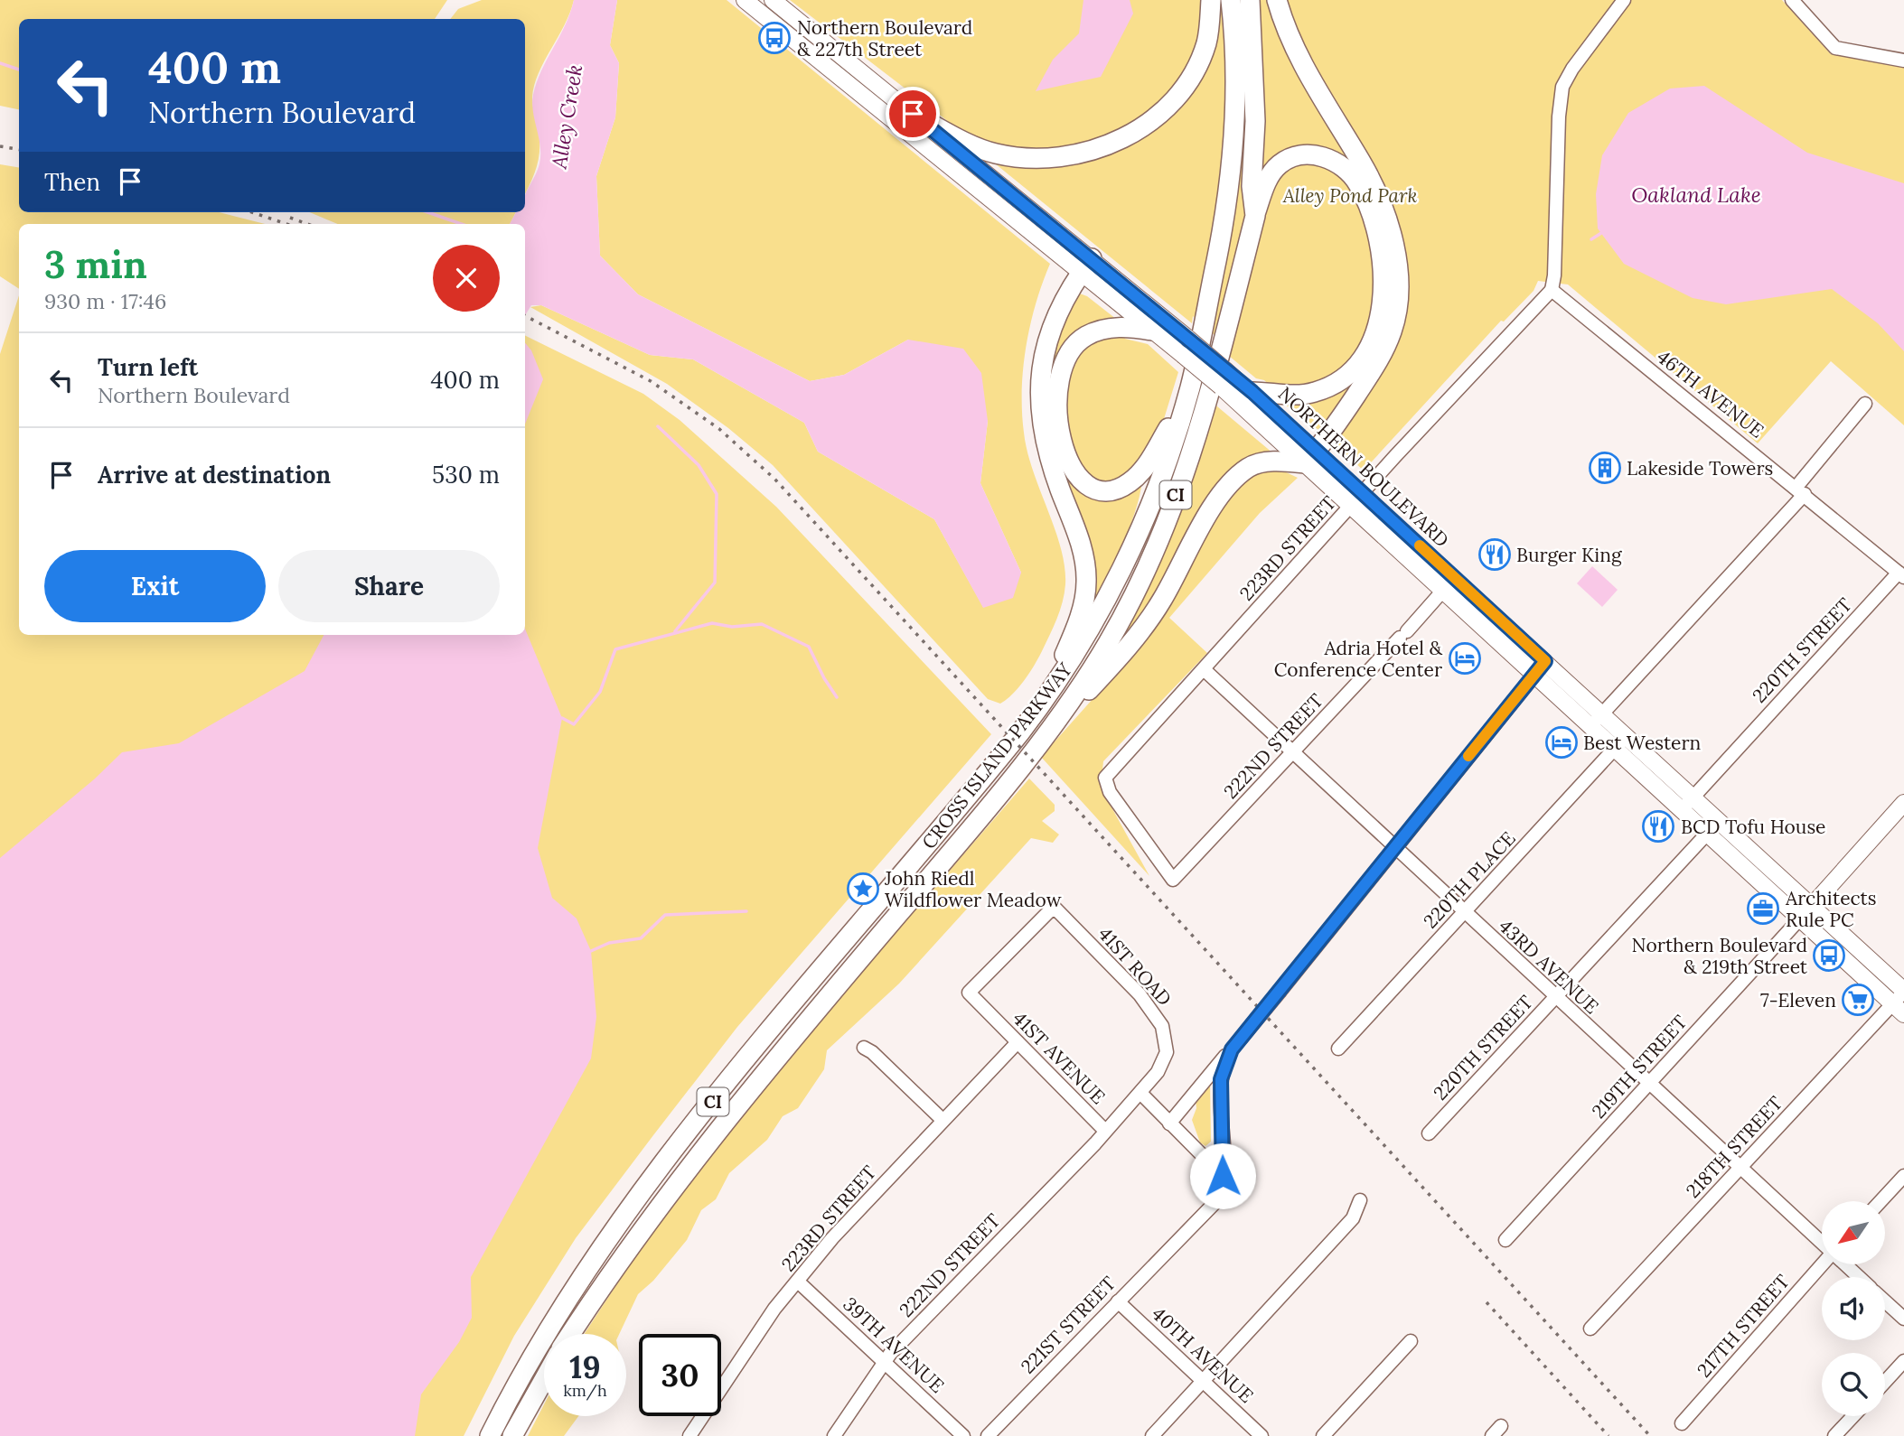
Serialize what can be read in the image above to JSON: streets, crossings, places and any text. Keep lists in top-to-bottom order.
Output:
{
  "streets": {
    "highway": ["CI", "CROSS ISLAND PARKWAY"],
    "main road": ["NORTHERN BOULEVARD"],
    "street": [
      "46TH AVENUE",
      "223RD STREET",
      "220TH STREET",
      "222ND STREET",
      "220TH PLACE",
      "41ST ROAD",
      "43RD AVENUE",
      "41ST AVENUE",
      "219TH STREET",
      "218TH STREET",
      "221ST STREET",
      "217TH STREET",
      "39TH AVENUE",
      "40TH AVENUE"
    ]
  },
  "crossings": [
    ["46TH AVENUE", "223RD STREET"],
    ["46TH AVENUE", "220TH STREET"],
    ["NORTHERN BOULEVARD", "223RD STREET"],
    ["NORTHERN BOULEVARD", "220TH STREET"],
    ["NORTHERN BOULEVARD", "222ND STREET"],
    ["NORTHERN BOULEVARD", "220TH PLACE"],
    ["NORTHERN BOULEVARD", "219TH STREET"],
    ["NORTHERN BOULEVARD", "218TH STREET"],
    ["223RD STREET", "222ND STREET"],
    ["223RD STREET", "43RD AVENUE"],
    ["223RD STREET", "41ST AVENUE"],
    ["223RD STREET", "39TH AVENUE"],
    ["220TH STREET", "43RD AVENUE"],
    ["222ND STREET", "43RD AVENUE"],
    ["222ND STREET", "41ST AVENUE"],
    ["222ND STREET", "39TH AVENUE"],
    ["220TH PLACE", "43RD AVENUE"],
    ["41ST ROAD", "41ST AVENUE"],
    ["43RD AVENUE", "219TH STREET"],
    ["43RD AVENUE", "218TH STREET"],
    ["221ST STREET", "40TH AVENUE"]
  ],
  "water": ["Alley Creek", "Oakland Lake"],
  "parks": ["Alley Pond Park"],
  "places": {
    "bus stop": ["Northern Boulevard & 227th Street", "Northern Boulevard & 219th Street"],
    "building": ["Lakeside Towers"],
    "restaurant": ["Burger King", "BCD Tofu House"],
    "hotel": ["Adria Hotel & Conference Center", "Best Western"],
    "place": ["John Riedl Wildflower Meadow"],
    "office": ["Architects Rule PC"],
    "supermarket": ["7-Eleven"]
  },
  "north": "bottom left",
  "page": {
    "turn": ["400 m", "Northern Boulevard"],
    "then": "Then",
    "heading": ["3 min", "930 m · 17:46"],
    "list": [
      {
        "name": "Turn left",
        "note": "Northern Boulevard",
        "value": "400 m"
      },
      {
        "name": "Arrive at destination",
        "value": "530 m"
      }
    ],
    "buttons": ["Exit", "Share"],
    "speed": "19 km/h",
    "limit": "30"
  }
}
